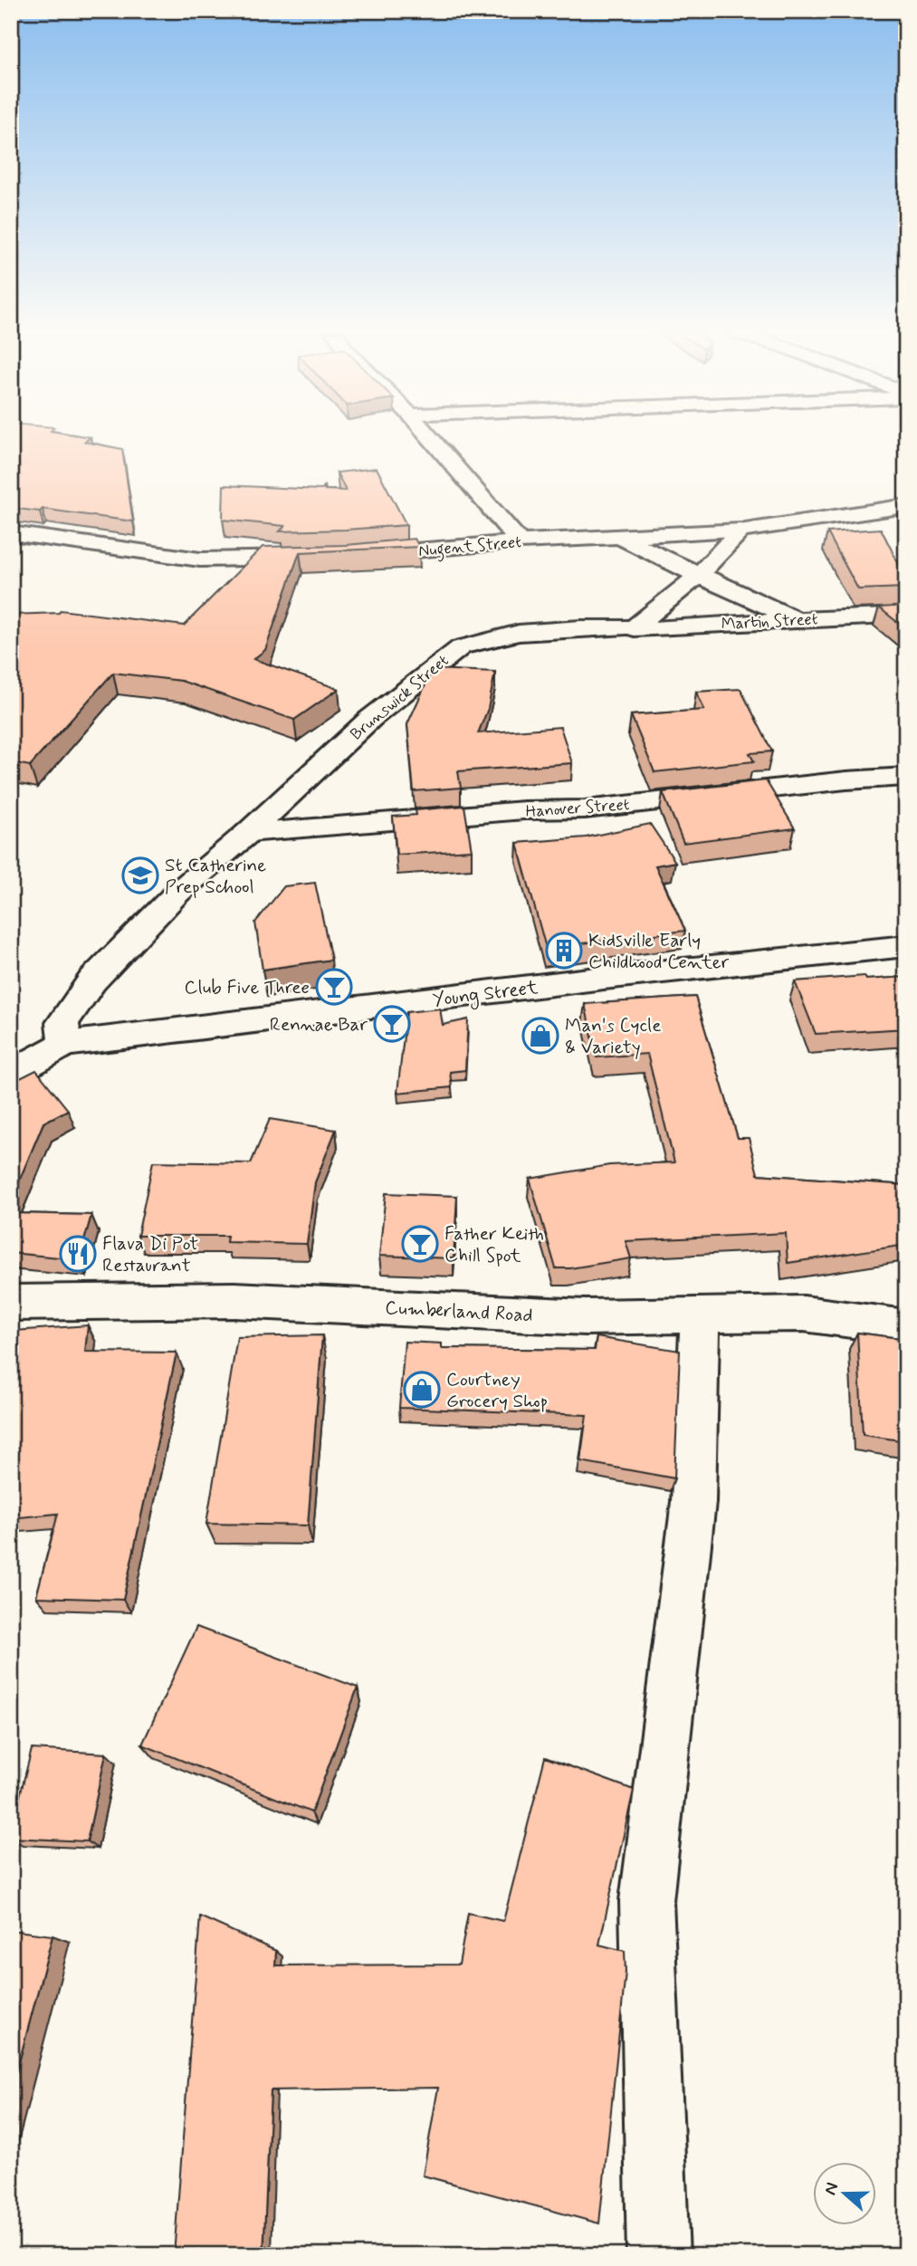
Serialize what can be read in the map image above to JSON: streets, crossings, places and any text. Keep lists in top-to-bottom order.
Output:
{
  "streets": {
    "street": [
      "Nugent Street",
      "Martin Street",
      "Brunswick Street",
      "Hanover Street",
      "Young Street",
      "Cumberland Road"
    ]
  },
  "crossings": [
    ["Martin Street", "Brunswick Street"],
    ["Brunswick Street", "Hanover Street"],
    ["Brunswick Street", "Young Street"]
  ],
  "places": {
    "school or university": ["St Catherine Prep School"],
    "building": ["Kidsville Early Childhood Center"],
    "bar": ["Club Five Three", "Rennae Bar", "Father Keith Chill Spot"],
    "shop": ["Man's Cycle & Variety", "Courtney Grocery Shop"],
    "restaurant": ["Flava Di Pot Restaurant"]
  },
  "north": "left"
}
